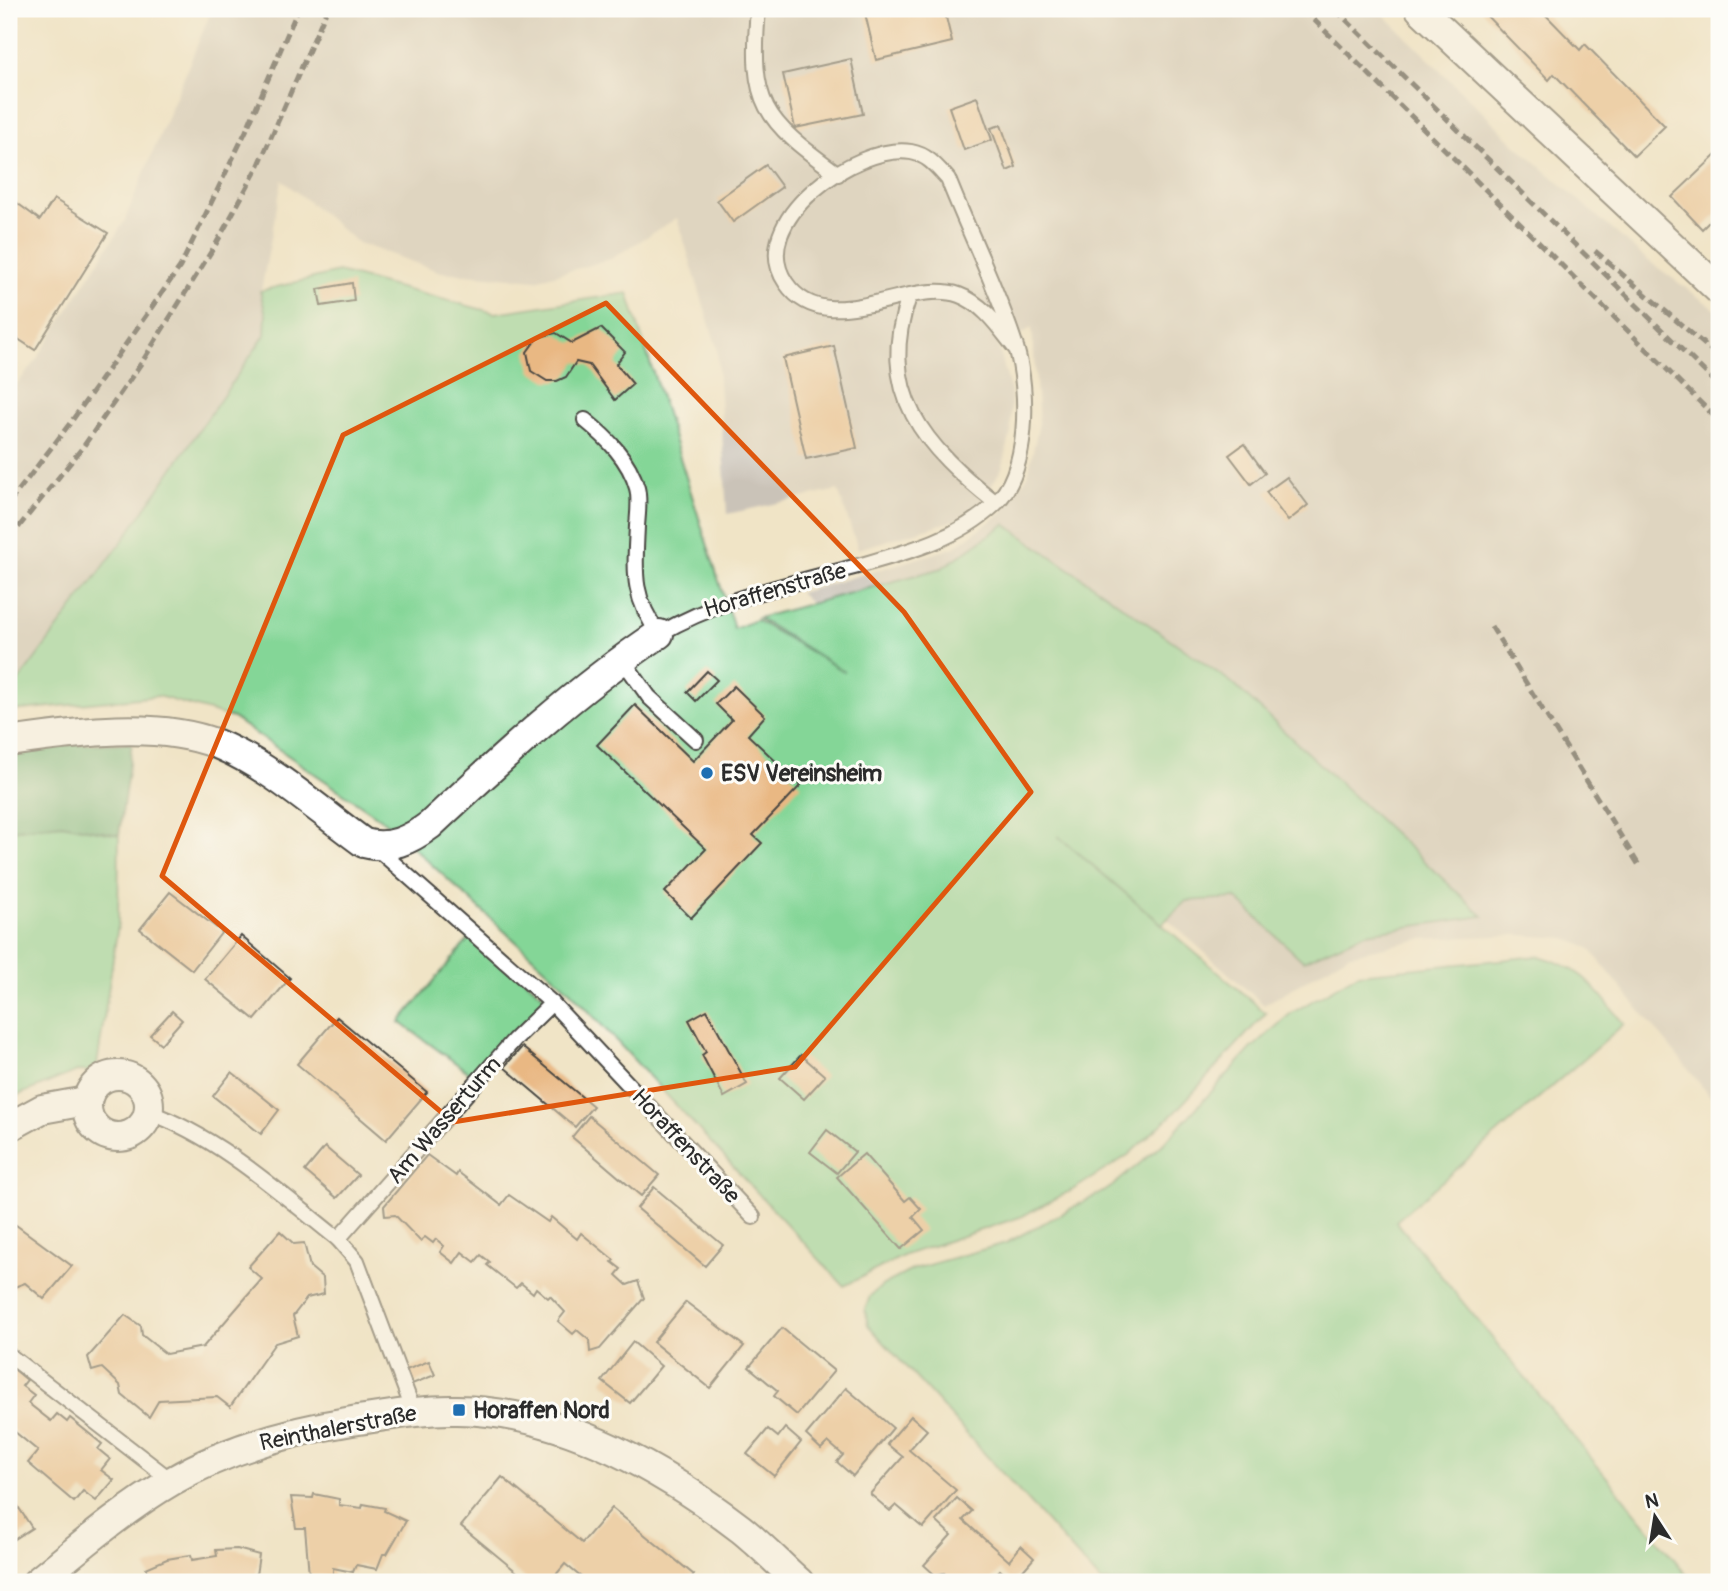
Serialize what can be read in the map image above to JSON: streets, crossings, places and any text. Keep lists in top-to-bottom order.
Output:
{
  "streets": {
    "street": ["Horaffenstraße", "Reinthalerstraße"],
    "lane": ["Am Wasserturm"]
  },
  "crossings": [
    ["Horaffenstraße", "Am Wasserturm"]
  ],
  "places": {
    "other": ["ESV Vereinsheim"],
    "transit": ["Horaffen Nord"]
  },
  "north": "top"
}
